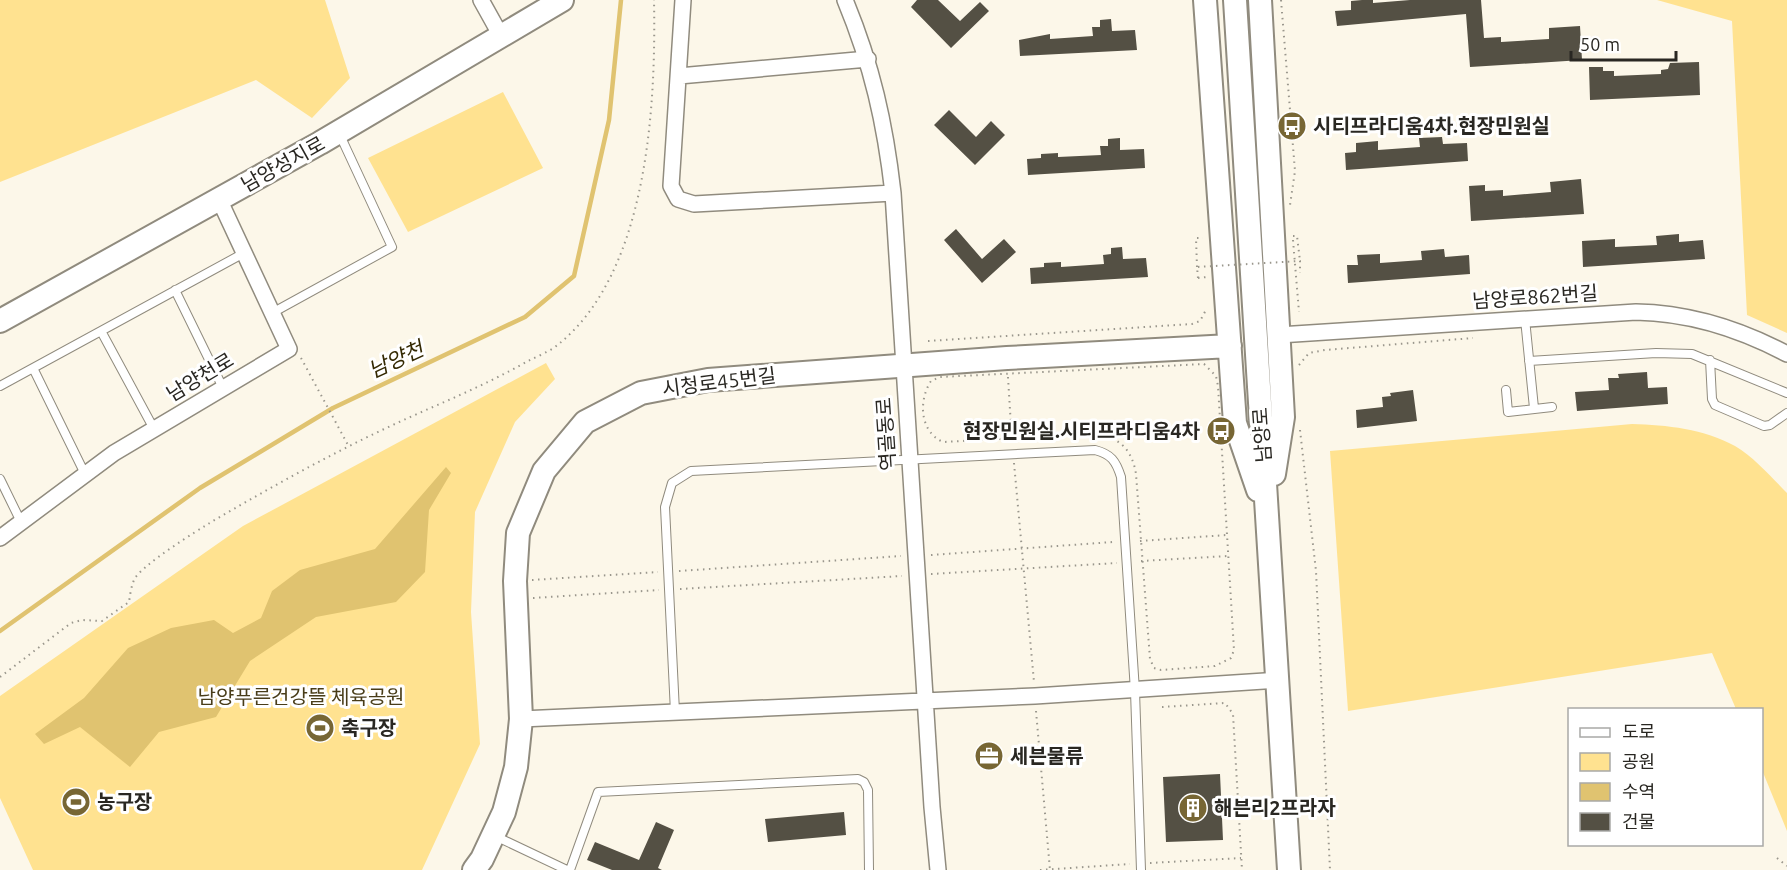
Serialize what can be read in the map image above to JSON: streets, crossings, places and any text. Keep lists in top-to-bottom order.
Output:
{
  "streets": {
    "main road": ["남양성지로", "시청로45번길", "남양로"],
    "street": ["남양로862번길", "남양천로", "역골동로"]
  },
  "crossings": [
    ["남양성지로", "남양천로"],
    ["시청로45번길", "역골동로"]
  ],
  "water": ["남양천"],
  "parks": ["남양푸른건강뜰 체육공원"],
  "places": {
    "bus stop": ["시티프라디움4차.현장민원실", "현장민원실.시티프라디움4차"],
    "sports": ["축구장", "농구장"],
    "office": ["세븐물류"],
    "building": ["해븐리2프라자"]
  },
  "legend": [
    "도로",
    "공원",
    "수역",
    "건물"
  ],
  "scale_bar": "50 m"
}
